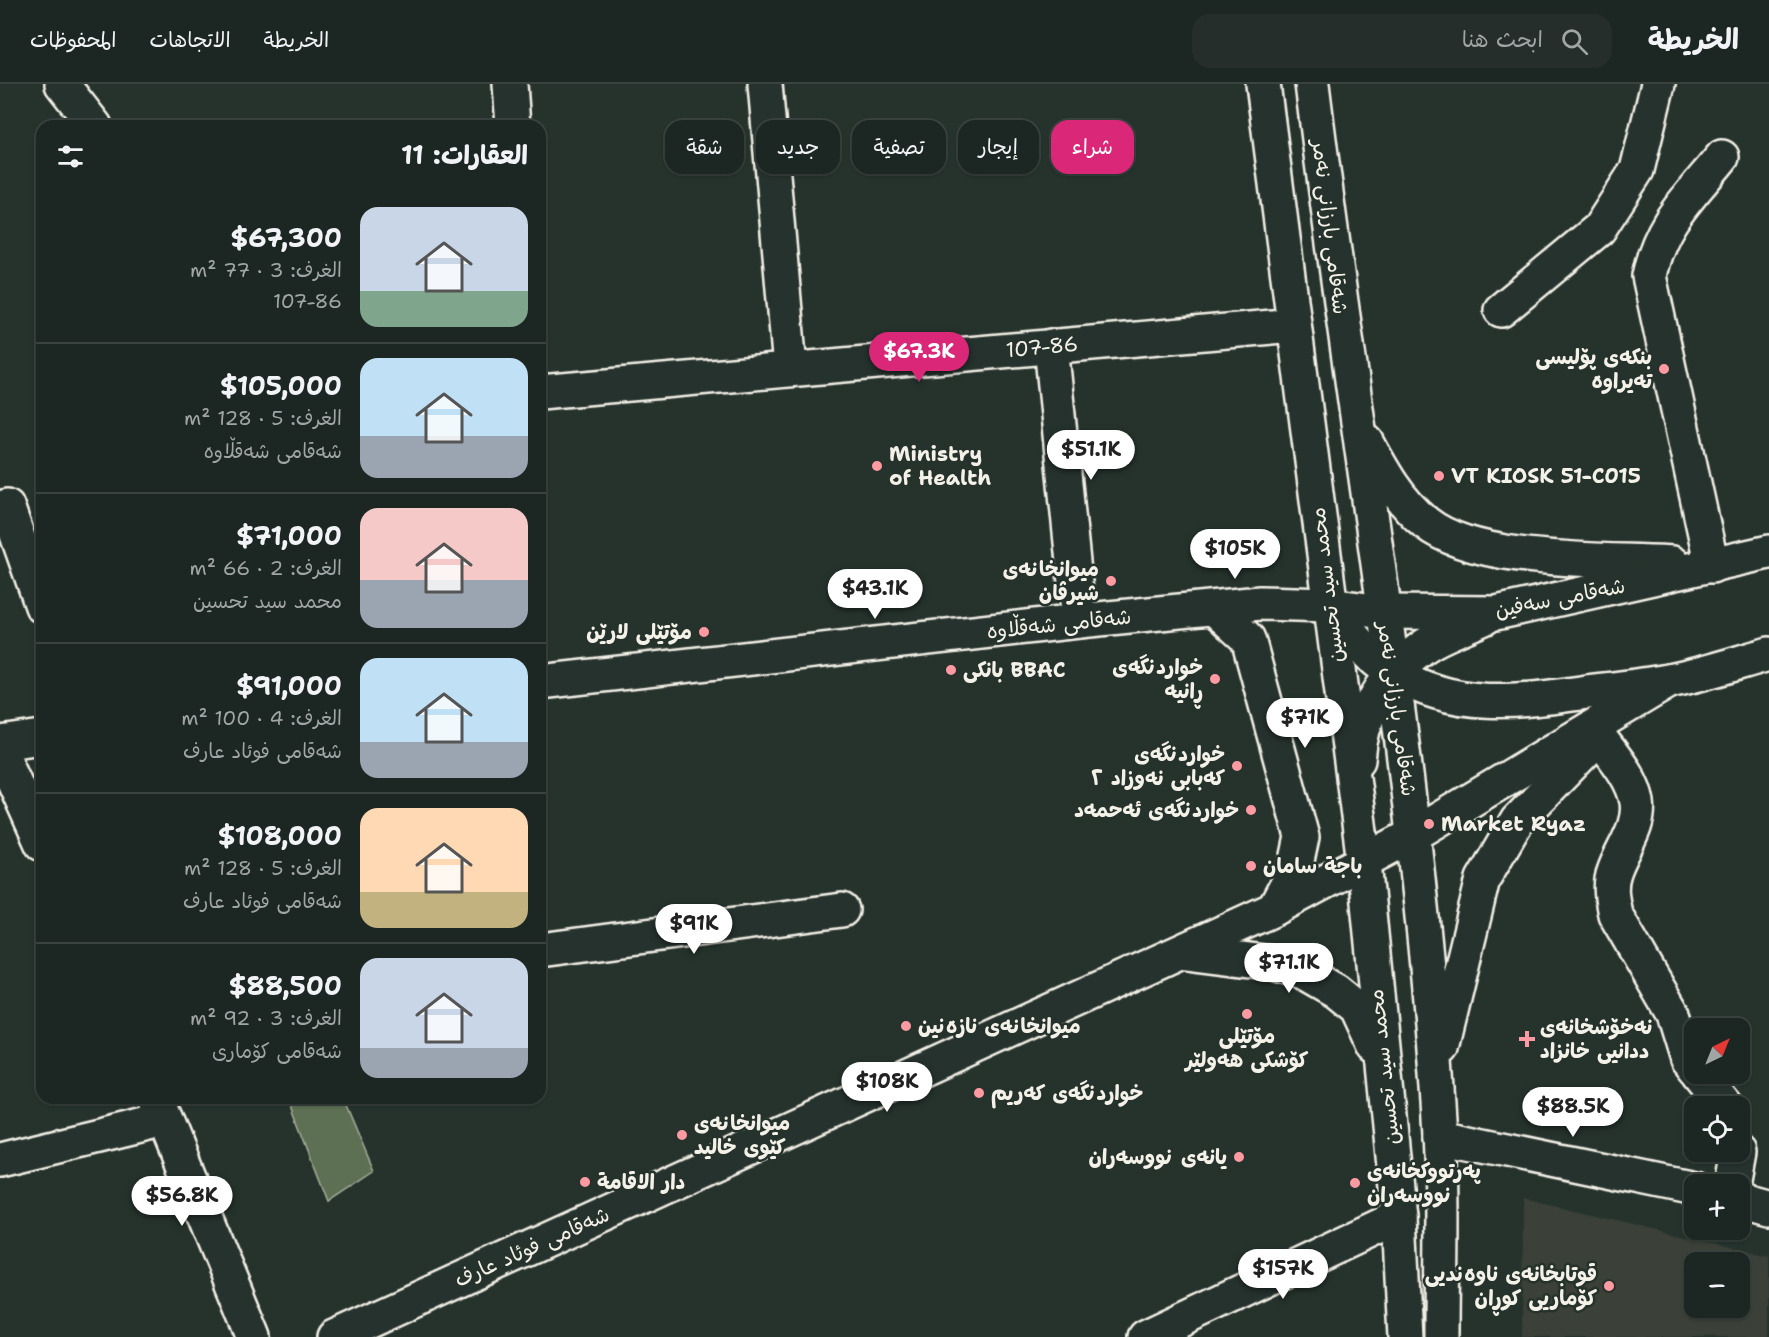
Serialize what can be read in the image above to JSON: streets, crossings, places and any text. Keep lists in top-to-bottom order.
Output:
{
  "streets": {
    "main road": [
      "شەقامی بارزانی نەمر",
      "107-86",
      "محمد سید تحسین",
      "شەقامی سەفین",
      "شەقامی شەقڵاوە",
      "شەقامی فوئاد عارف"
    ]
  },
  "crossings": [
    ["شەقامی بارزانی نەمر", "شەقامی سەفین"],
    ["شەقامی بارزانی نەمر", "شەقامی فوئاد عارف"],
    ["107-86", "محمد سید تحسین"],
    ["محمد سید تحسین", "شەقامی سەفین"],
    ["محمد سید تحسین", "شەقامی شەقڵاوە"],
    ["محمد سید تحسین", "شەقامی فوئاد عارف"],
    ["شەقامی سەفین", "شەقامی شەقڵاوە"]
  ],
  "places": {
    "other": [
      "بنکەی پۆلیسی تەیراوە",
      "Ministry of Health",
      "VT KIOSK 51-C015",
      "میوانخانەی شیرڤان",
      "مۆتێلی لارێن",
      "بانکی BBAC",
      "خواردنگەی ڕانیە",
      "خواردنگەی کەبابی نەوزاد ٢",
      "خواردنگەی ئەحمەد",
      "Market Ryaz",
      "باجة سامان",
      "مۆتێلی کۆشکی ھەولێر",
      "میوانخانەی نازەنین",
      "خواردنگەی کەریم",
      "میوانخانەی کێوی خالید",
      "یانەی نووسەران",
      "دار الاقامة",
      "پەرتووکخانەی نووسەران",
      "قوتابخانەی ناوەندیی کۆماریی کوڕان"
    ],
    "health": ["نەخۆشخانەی ددانیی خانزاد"]
  },
  "north": "top right",
  "page": {
    "header": "الخريطة",
    "search": "ابحث هنا",
    "nav": ["الخريطة", "الاتجاهات", "المحفوظات"],
    "chip": [
      "شراء",
      "إيجار",
      "تصفية",
      "جديد",
      "شقة"
    ],
    "heading": "العقارات: 11",
    "list": [
      {
        "name": "$67,300",
        "note": "الغرف: 3 · 77 m² · 107-86"
      },
      {
        "name": "$105,000",
        "note": "الغرف: 5 · 128 m² · شەقامی شەقڵاوە"
      },
      {
        "name": "$71,000",
        "note": "الغرف: 2 · 66 m² · محمد سید تحسین"
      },
      {
        "name": "$91,000",
        "note": "الغرف: 4 · 100 m² · شەقامی فوئاد عارف"
      },
      {
        "name": "$108,000",
        "note": "الغرف: 5 · 128 m² · شەقامی فوئاد عارف"
      },
      {
        "name": "$88,500",
        "note": "الغرف: 3 · 92 m² · شەقامی کۆماری"
      }
    ],
    "price": [
      "$67.3K",
      "$51.1K",
      "$105K",
      "$43.1K",
      "$71K",
      "$91K",
      "$71.1K",
      "$108K",
      "$88.5K",
      "$56.8K",
      "$157K"
    ],
    "map_buttons": ["+", "−"]
  }
}
